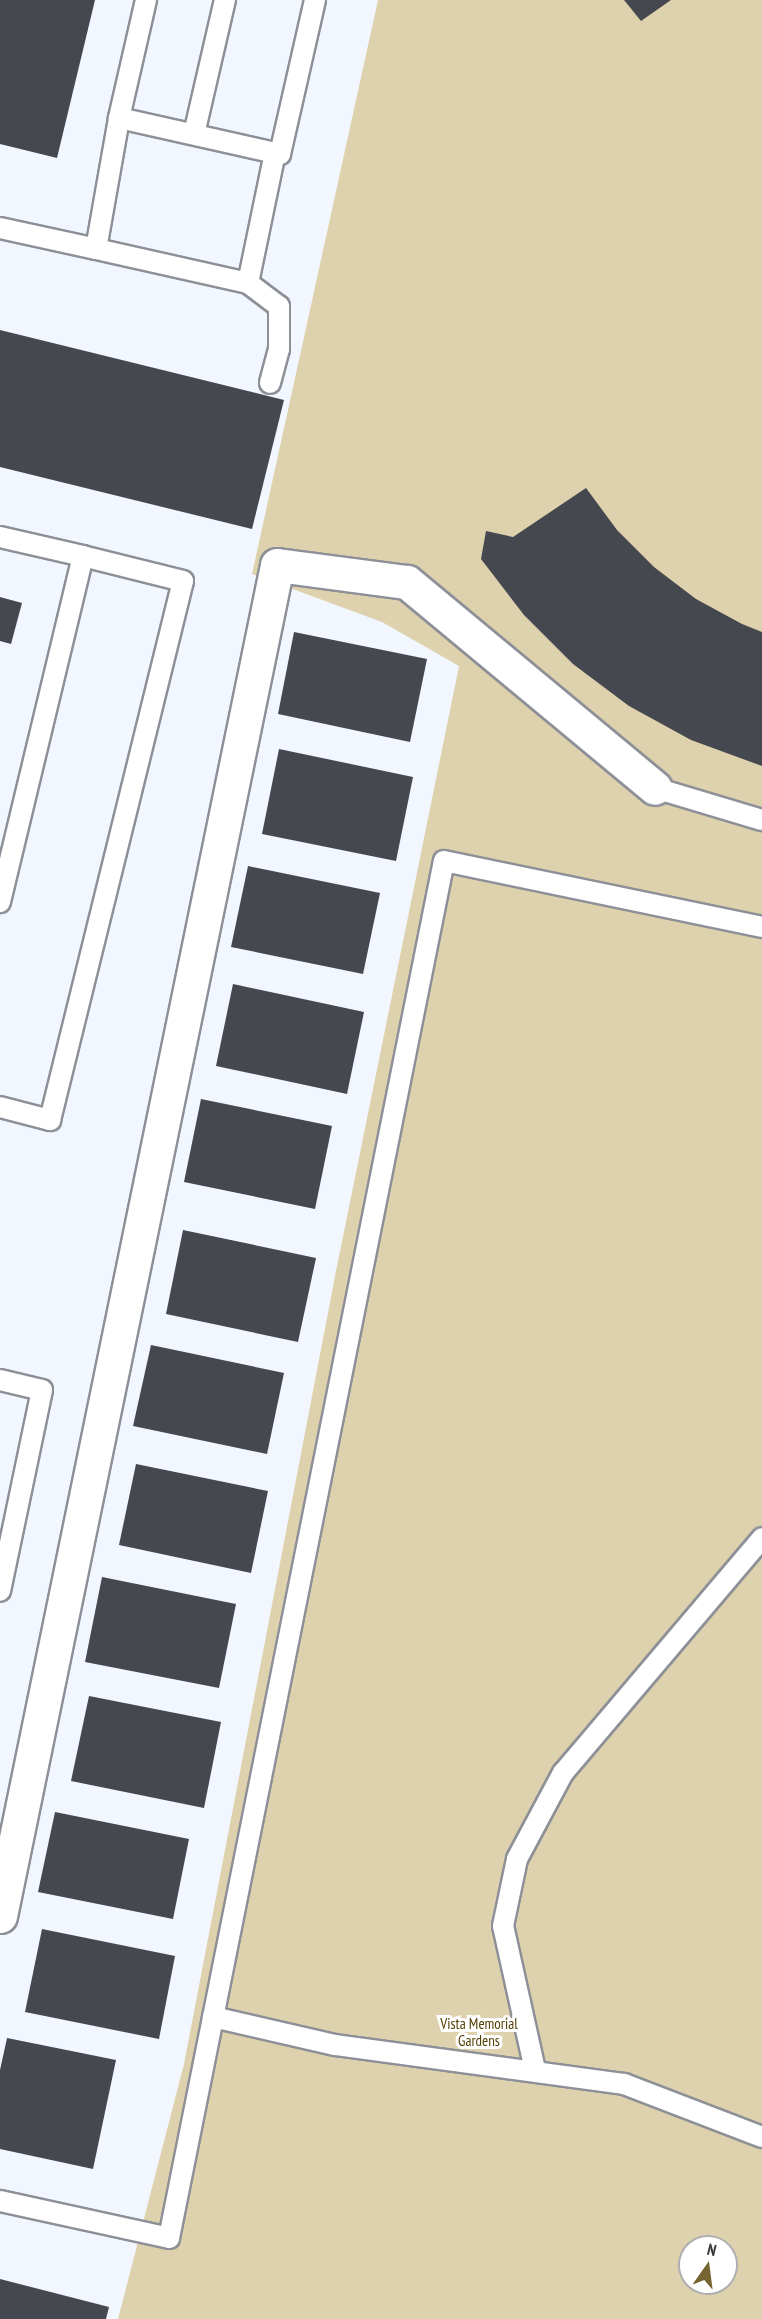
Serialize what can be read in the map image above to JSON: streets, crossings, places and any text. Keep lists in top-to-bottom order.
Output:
{
  "parks": ["Vista Memorial Gardens"],
  "north": "top"
}
